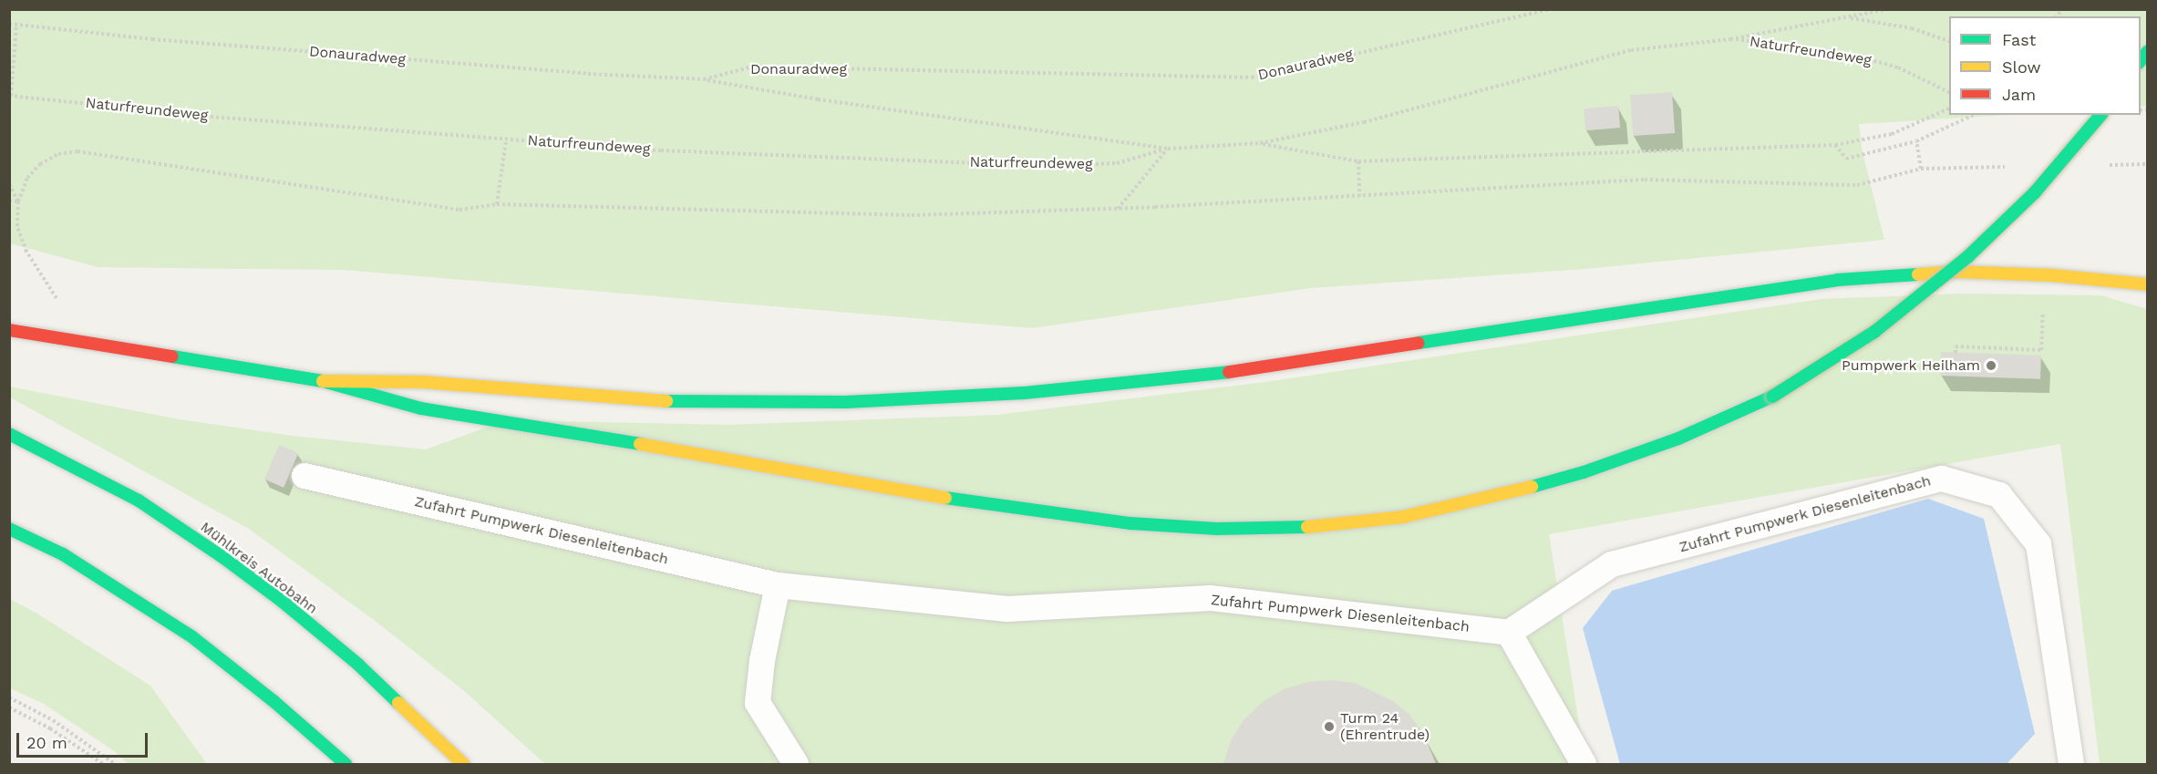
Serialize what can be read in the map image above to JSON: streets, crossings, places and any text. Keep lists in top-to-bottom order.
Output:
{
  "streets": {
    "highway": ["Mühlkreis Autobahn"],
    "lane": ["Zufahrt Pumpwerk Diesenleitenbach"],
    "path": ["Naturfreundeweg", "Donauradweg"]
  },
  "places": ["Pumpwerk Heilham", "Turm 24 (Ehrentrude)"],
  "legend": ["Fast", "Slow", "Jam"],
  "scale_bar": "20 m"
}
